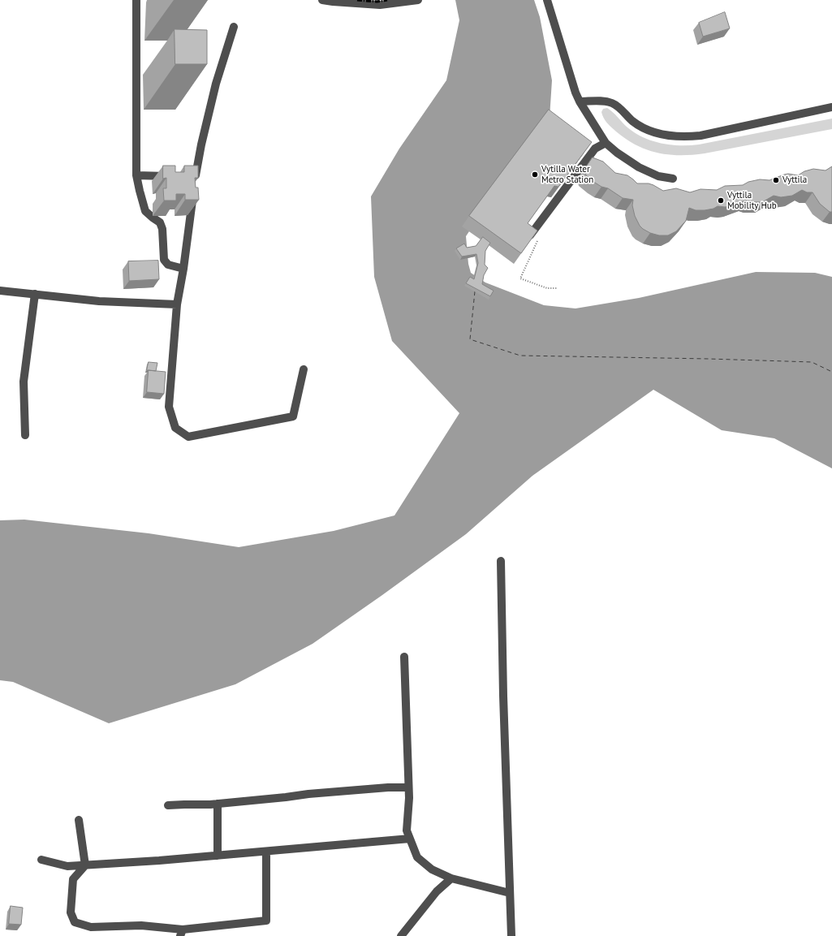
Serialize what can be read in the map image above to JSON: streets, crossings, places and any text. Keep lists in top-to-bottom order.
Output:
{
  "places": ["Vytilla Water Metro Station", "Vyttila", "Vyttila Mobility Hub"]
}
